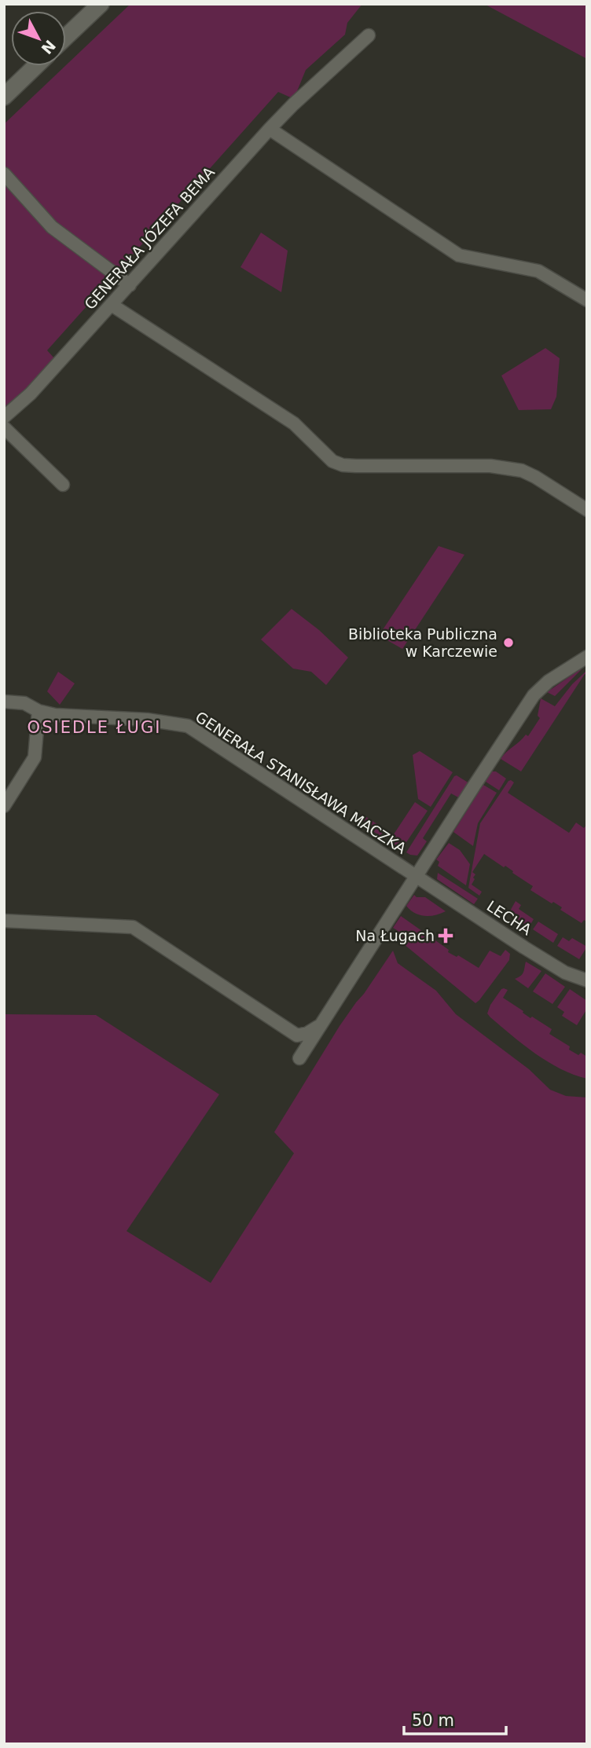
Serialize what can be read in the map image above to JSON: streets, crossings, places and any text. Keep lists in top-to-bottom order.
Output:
{
  "streets": {
    "street": ["GENERAŁA JÓZEFA BEMA", "GENERAŁA STANISŁAWA MACZKA", "LECHA"]
  },
  "crossings": [
    ["GENERAŁA STANISŁAWA MACZKA", "LECHA"]
  ],
  "districts": ["OSIEDLE ŁUGI"],
  "places": {
    "other": ["Biblioteka Publiczna w Karczewie"],
    "health": ["Na Ługach"]
  },
  "scale_bar": "50 m",
  "north": "bottom right"
}
